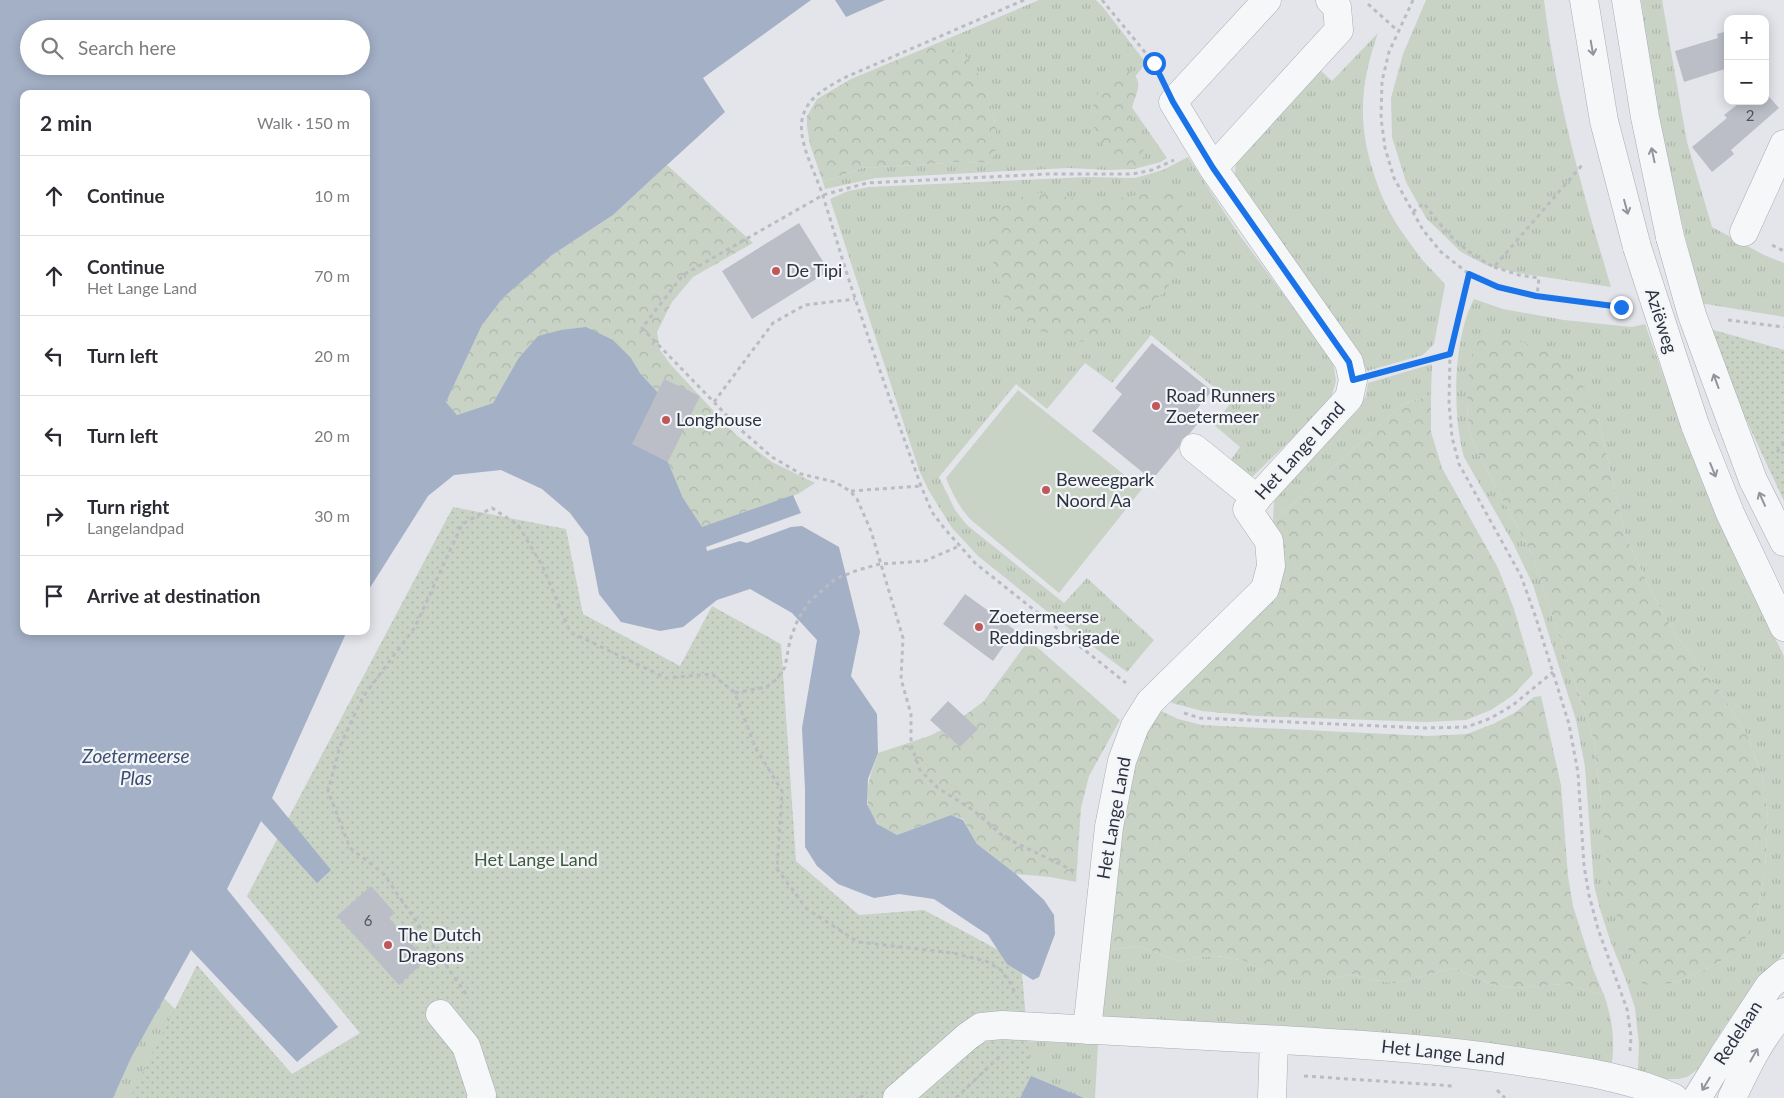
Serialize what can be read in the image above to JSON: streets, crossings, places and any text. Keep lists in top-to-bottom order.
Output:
{
  "streets": {
    "street": ["Aziëweg", "Het Lange Land", "Redelaan"]
  },
  "water": ["Zoetermeerse Plas"],
  "parks": ["Het Lange Land"],
  "places": [
    "De Tipi",
    "Road Runners Zoetermeer",
    "Longhouse",
    "Beweegpark Noord Aa",
    "Zoetermeerse Reddingsbrigade",
    "The Dutch Dragons"
  ],
  "house_numbers": ["2", "6"],
  "page": {
    "map_buttons": ["+", "−"],
    "search": "Search here",
    "heading": ["2 min", "Walk · 150 m"],
    "list": [
      ["Continue", "10 m"],
      ["Continue", "Het Lange Land", "70 m"],
      ["Turn left", "20 m"],
      ["Turn left", "20 m"],
      ["Turn right", "Langelandpad", "30 m"],
      "Arrive at destination"
    ]
  }
}
